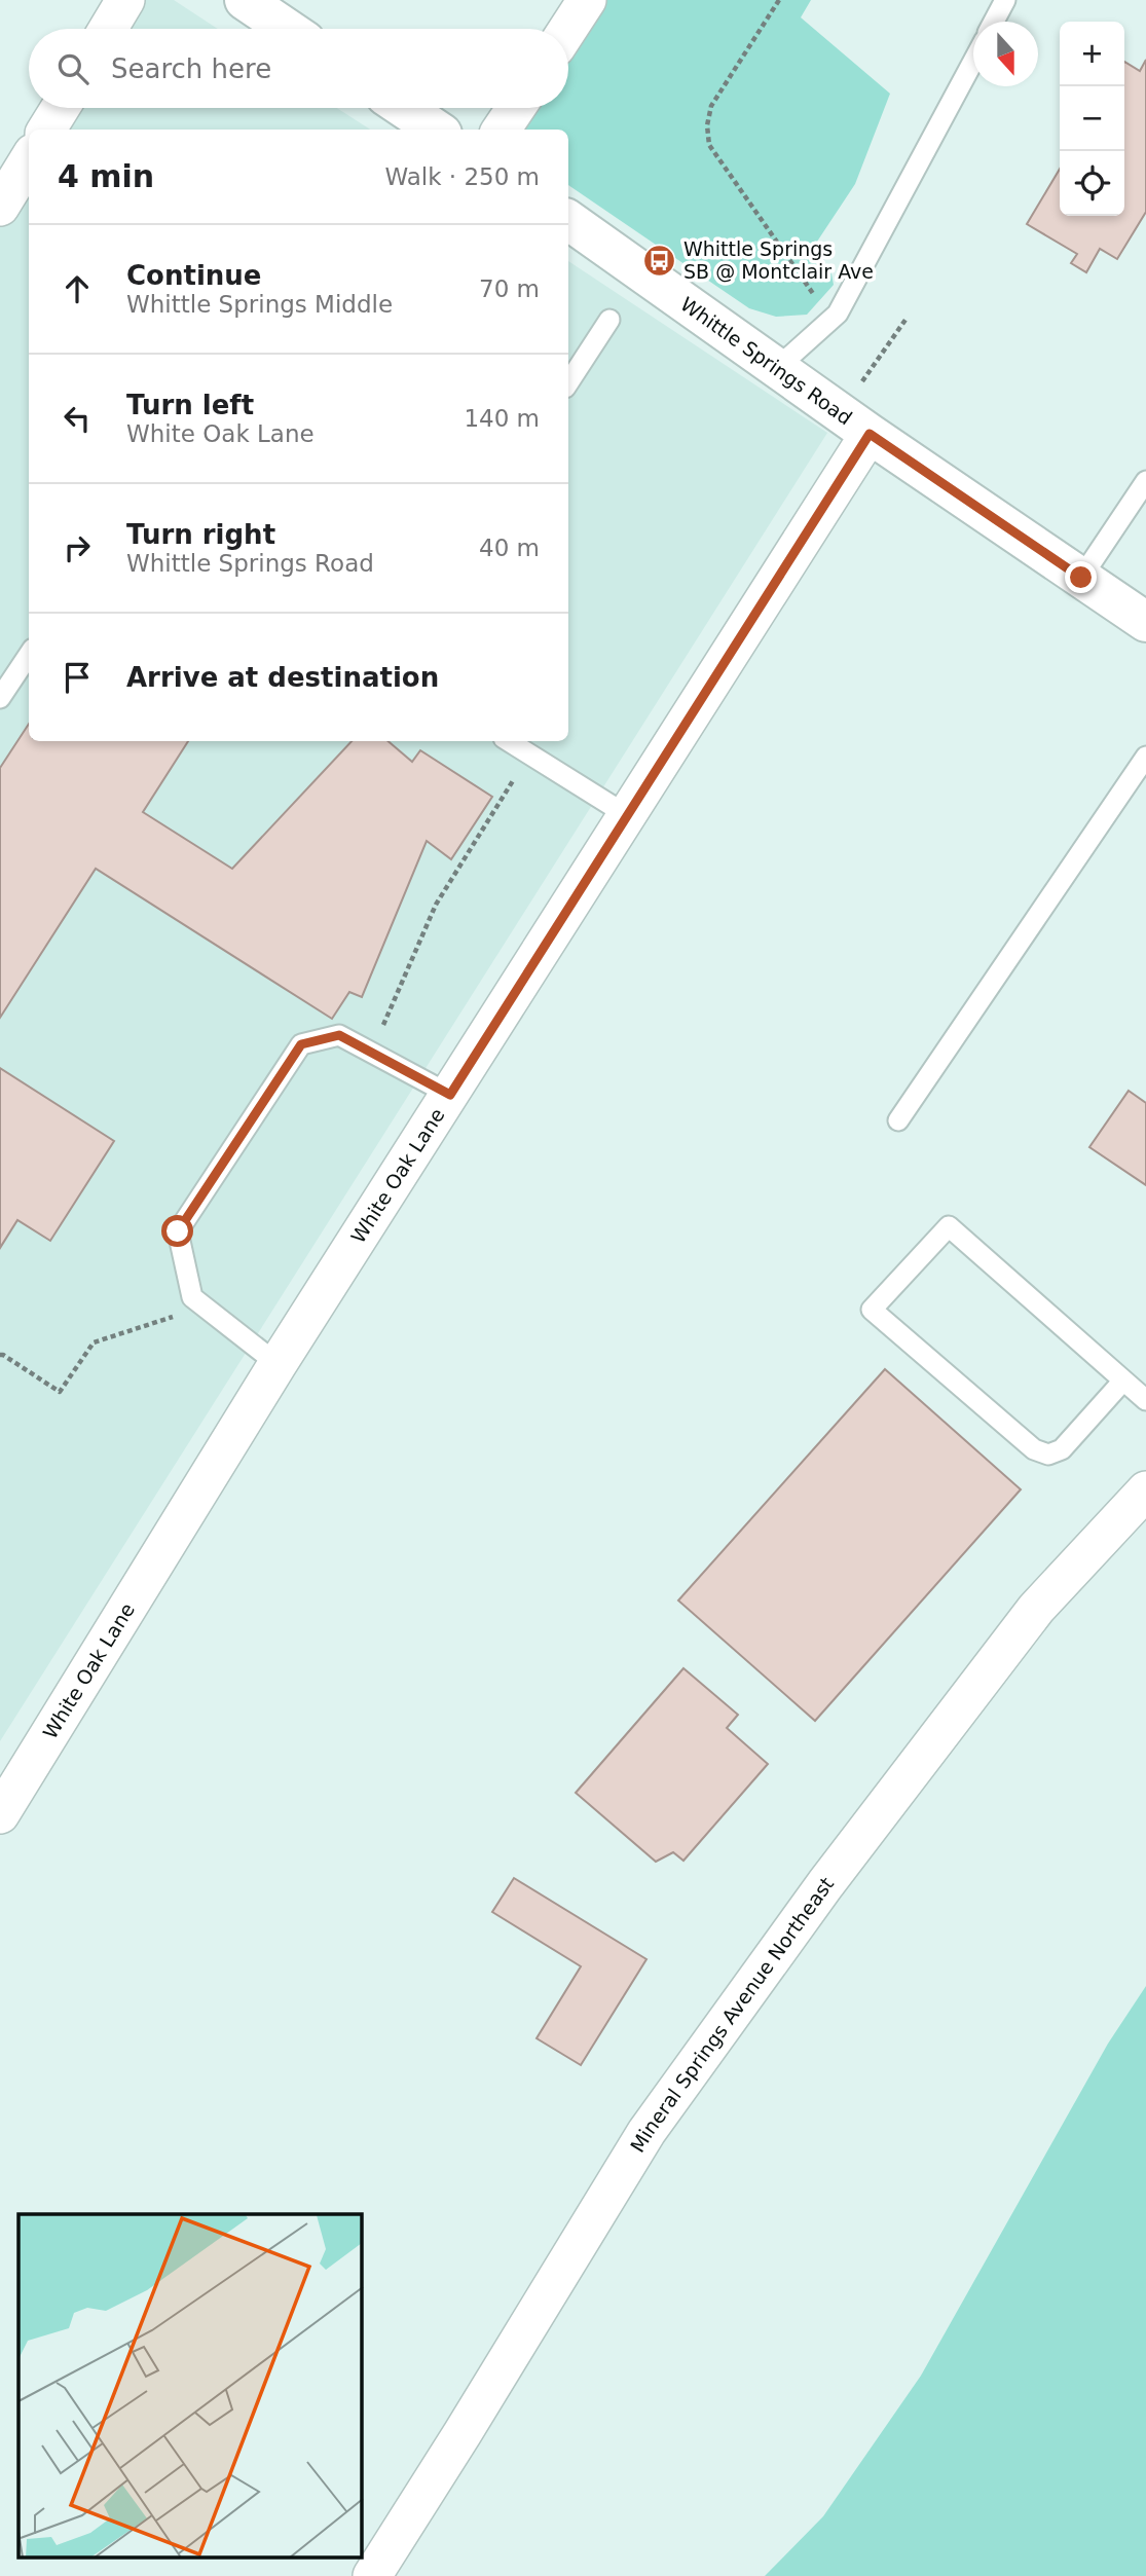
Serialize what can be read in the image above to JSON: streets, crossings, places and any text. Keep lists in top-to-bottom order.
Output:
{
  "streets": {
    "street": ["Whittle Springs Road", "White Oak Lane", "Mineral Springs Avenue Northeast"]
  },
  "crossings": [
    ["Whittle Springs Road", "White Oak Lane"]
  ],
  "places": {
    "bus stop": ["Whittle Springs SB @ Montclair Ave"]
  },
  "north": "bottom",
  "page": {
    "map_buttons": ["+", "−"],
    "search": "Search here",
    "heading": ["4 min", "Walk · 250 m"],
    "list": [
      ["Continue", "Whittle Springs Middle", "70 m"],
      ["Turn left", "White Oak Lane", "140 m"],
      ["Turn right", "Whittle Springs Road", "40 m"],
      "Arrive at destination"
    ]
  }
}
